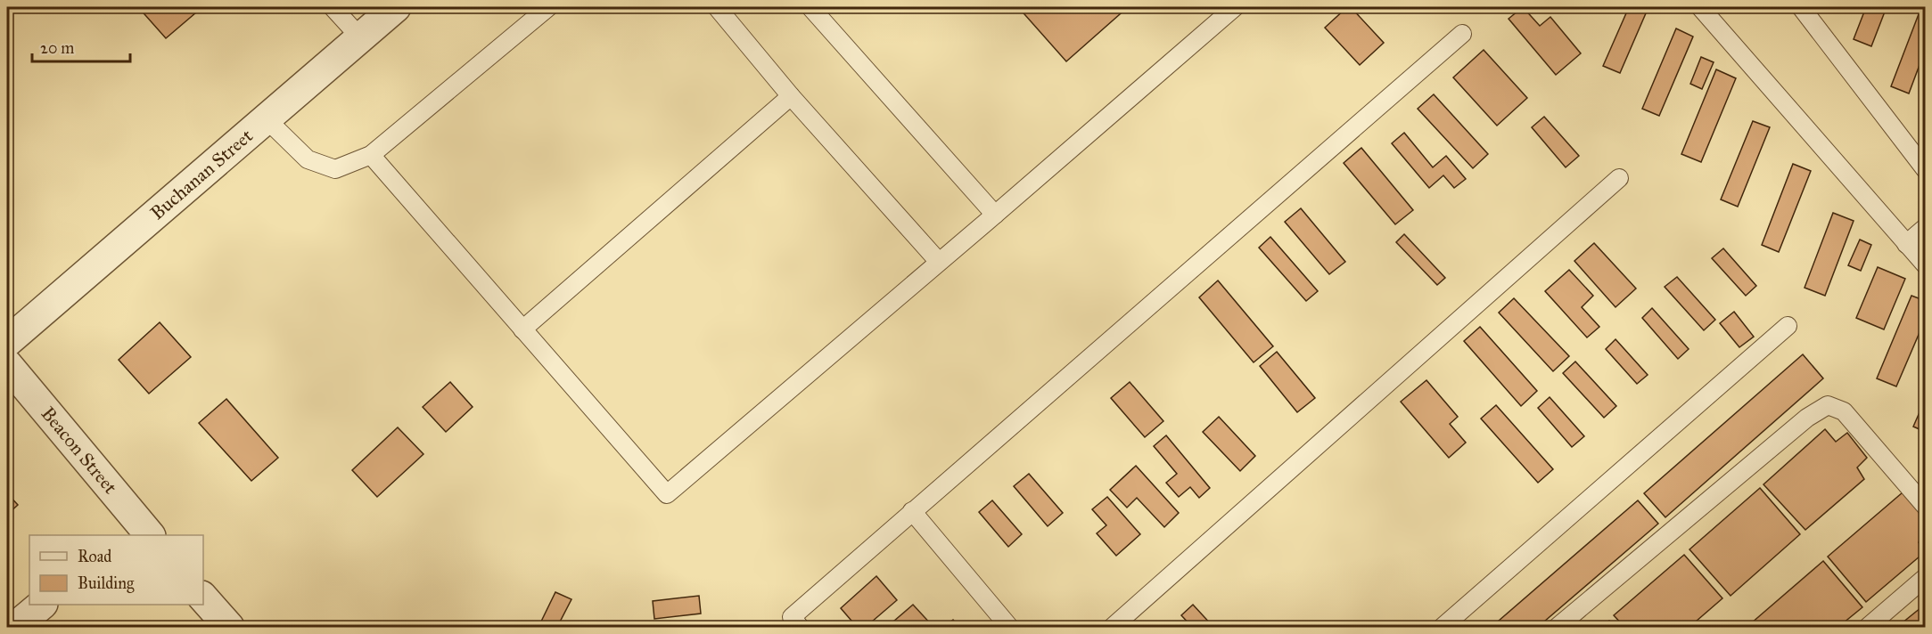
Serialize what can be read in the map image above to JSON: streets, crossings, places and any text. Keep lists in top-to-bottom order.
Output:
{
  "streets": {
    "street": ["Buchanan Street", "Beacon Street"]
  },
  "legend": ["Road", "Building"],
  "scale_bar": "20 m"
}
